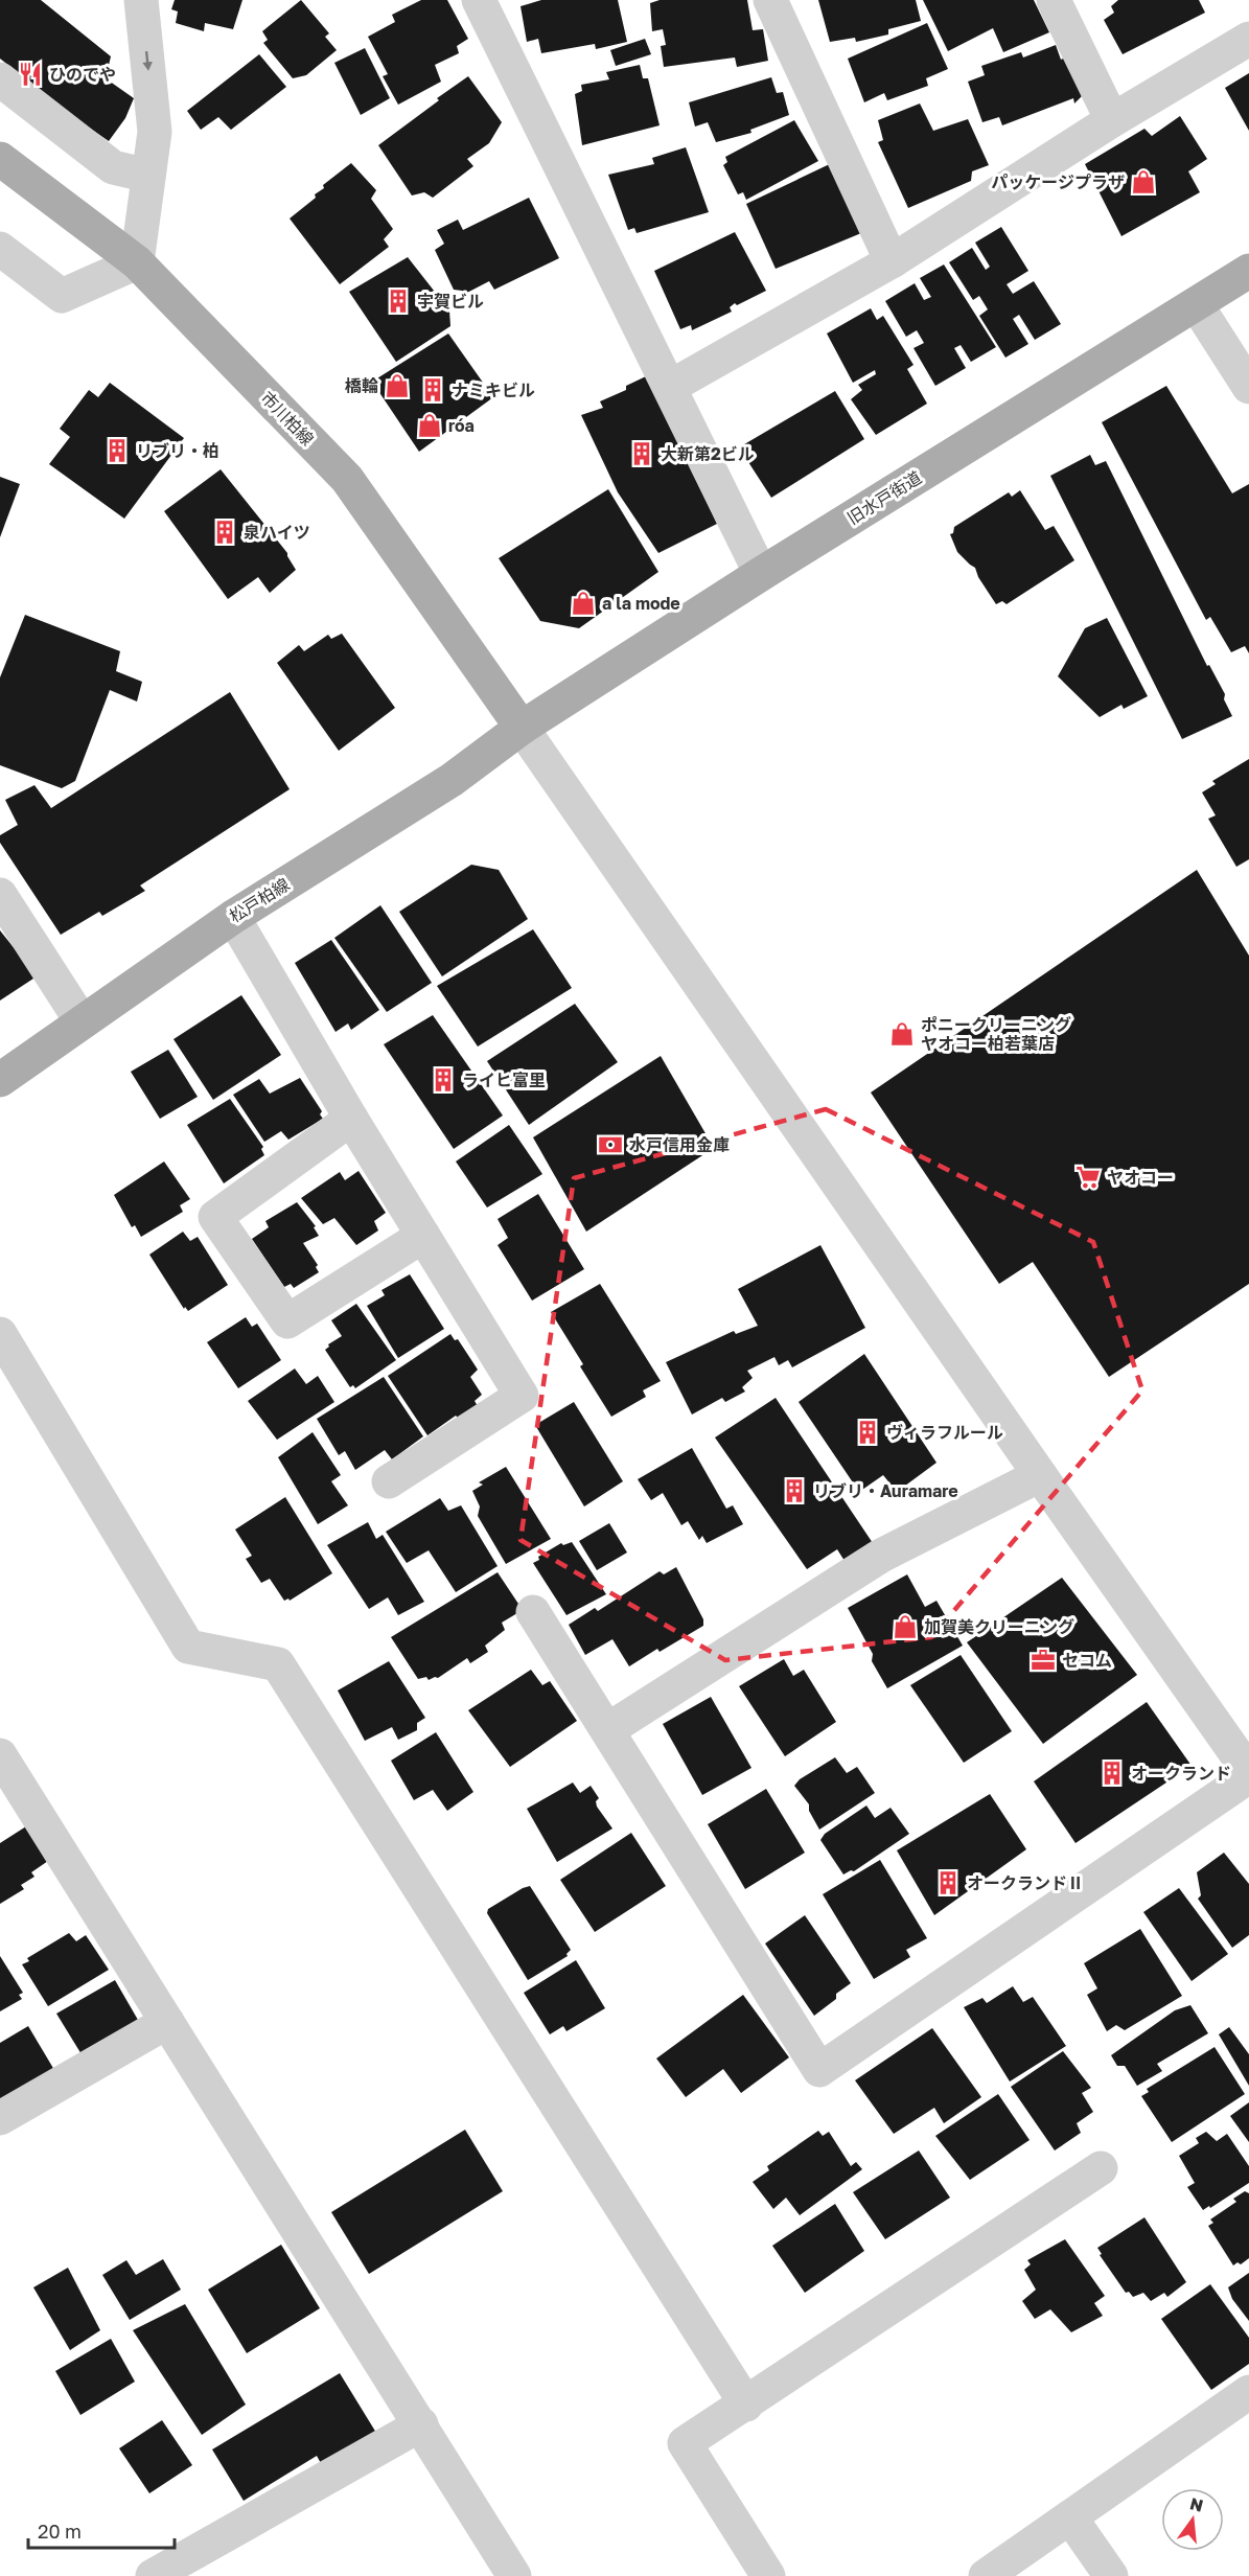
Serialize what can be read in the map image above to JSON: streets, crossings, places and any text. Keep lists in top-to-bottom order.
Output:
{
  "streets": {
    "main road": ["市川柏線", "旧水戸街道", "松戸柏線"]
  },
  "crossings": [
    ["市川柏線", "旧水戸街道"],
    ["市川柏線", "松戸柏線"],
    ["旧水戸街道", "松戸柏線"]
  ],
  "places": {
    "restaurant": ["ひのでや"],
    "shop": [
      "パッケージプラザ",
      "橋輪",
      "róa",
      "a la mode",
      "ポニークリーニング ヤオコー柏若葉店",
      "加賀美クリーニング"
    ],
    "building": [
      "宇賀ビル",
      "ナミキビル",
      "リブリ・柏",
      "大新第2ビル",
      "泉ハイツ",
      "ライヒ富里",
      "ヴィラフルール",
      "リブリ・Auramare",
      "オークランド",
      "オークランドⅡ"
    ],
    "bank": ["水戸信用金庫"],
    "supermarket": ["ヤオコー"],
    "office": ["セコム"]
  },
  "scale_bar": "20 m",
  "north": "top"
}
